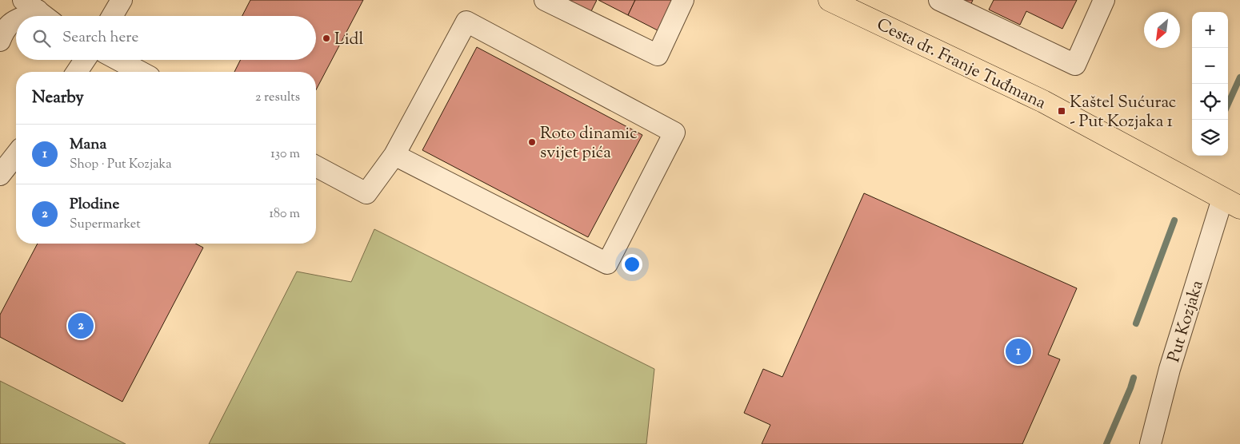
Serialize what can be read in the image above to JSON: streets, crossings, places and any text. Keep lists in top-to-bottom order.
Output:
{
  "streets": {
    "main road": ["Cesta dr. Franje Tuđmana"],
    "street": ["Put Kozjaka"]
  },
  "crossings": [
    ["Cesta dr. Franje Tuđmana", "Put Kozjaka"]
  ],
  "places": {
    "other": ["Lidl", "Roto dinamic svijet pića"],
    "transit": ["Kaštel Sućurac - Put Kozjaka 1"]
  },
  "north": "bottom left",
  "page": {
    "map_buttons": ["+", "−"],
    "search": "Search here",
    "heading": ["Nearby", "2 results"],
    "list": [
      {
        "mark": "1",
        "name": "Mana",
        "note": "Shop · Put Kozjaka",
        "value": "130 m"
      },
      {
        "mark": "2",
        "name": "Plodine",
        "note": "Supermarket",
        "value": "180 m"
      }
    ],
    "pins": ["2", "1"]
  }
}
